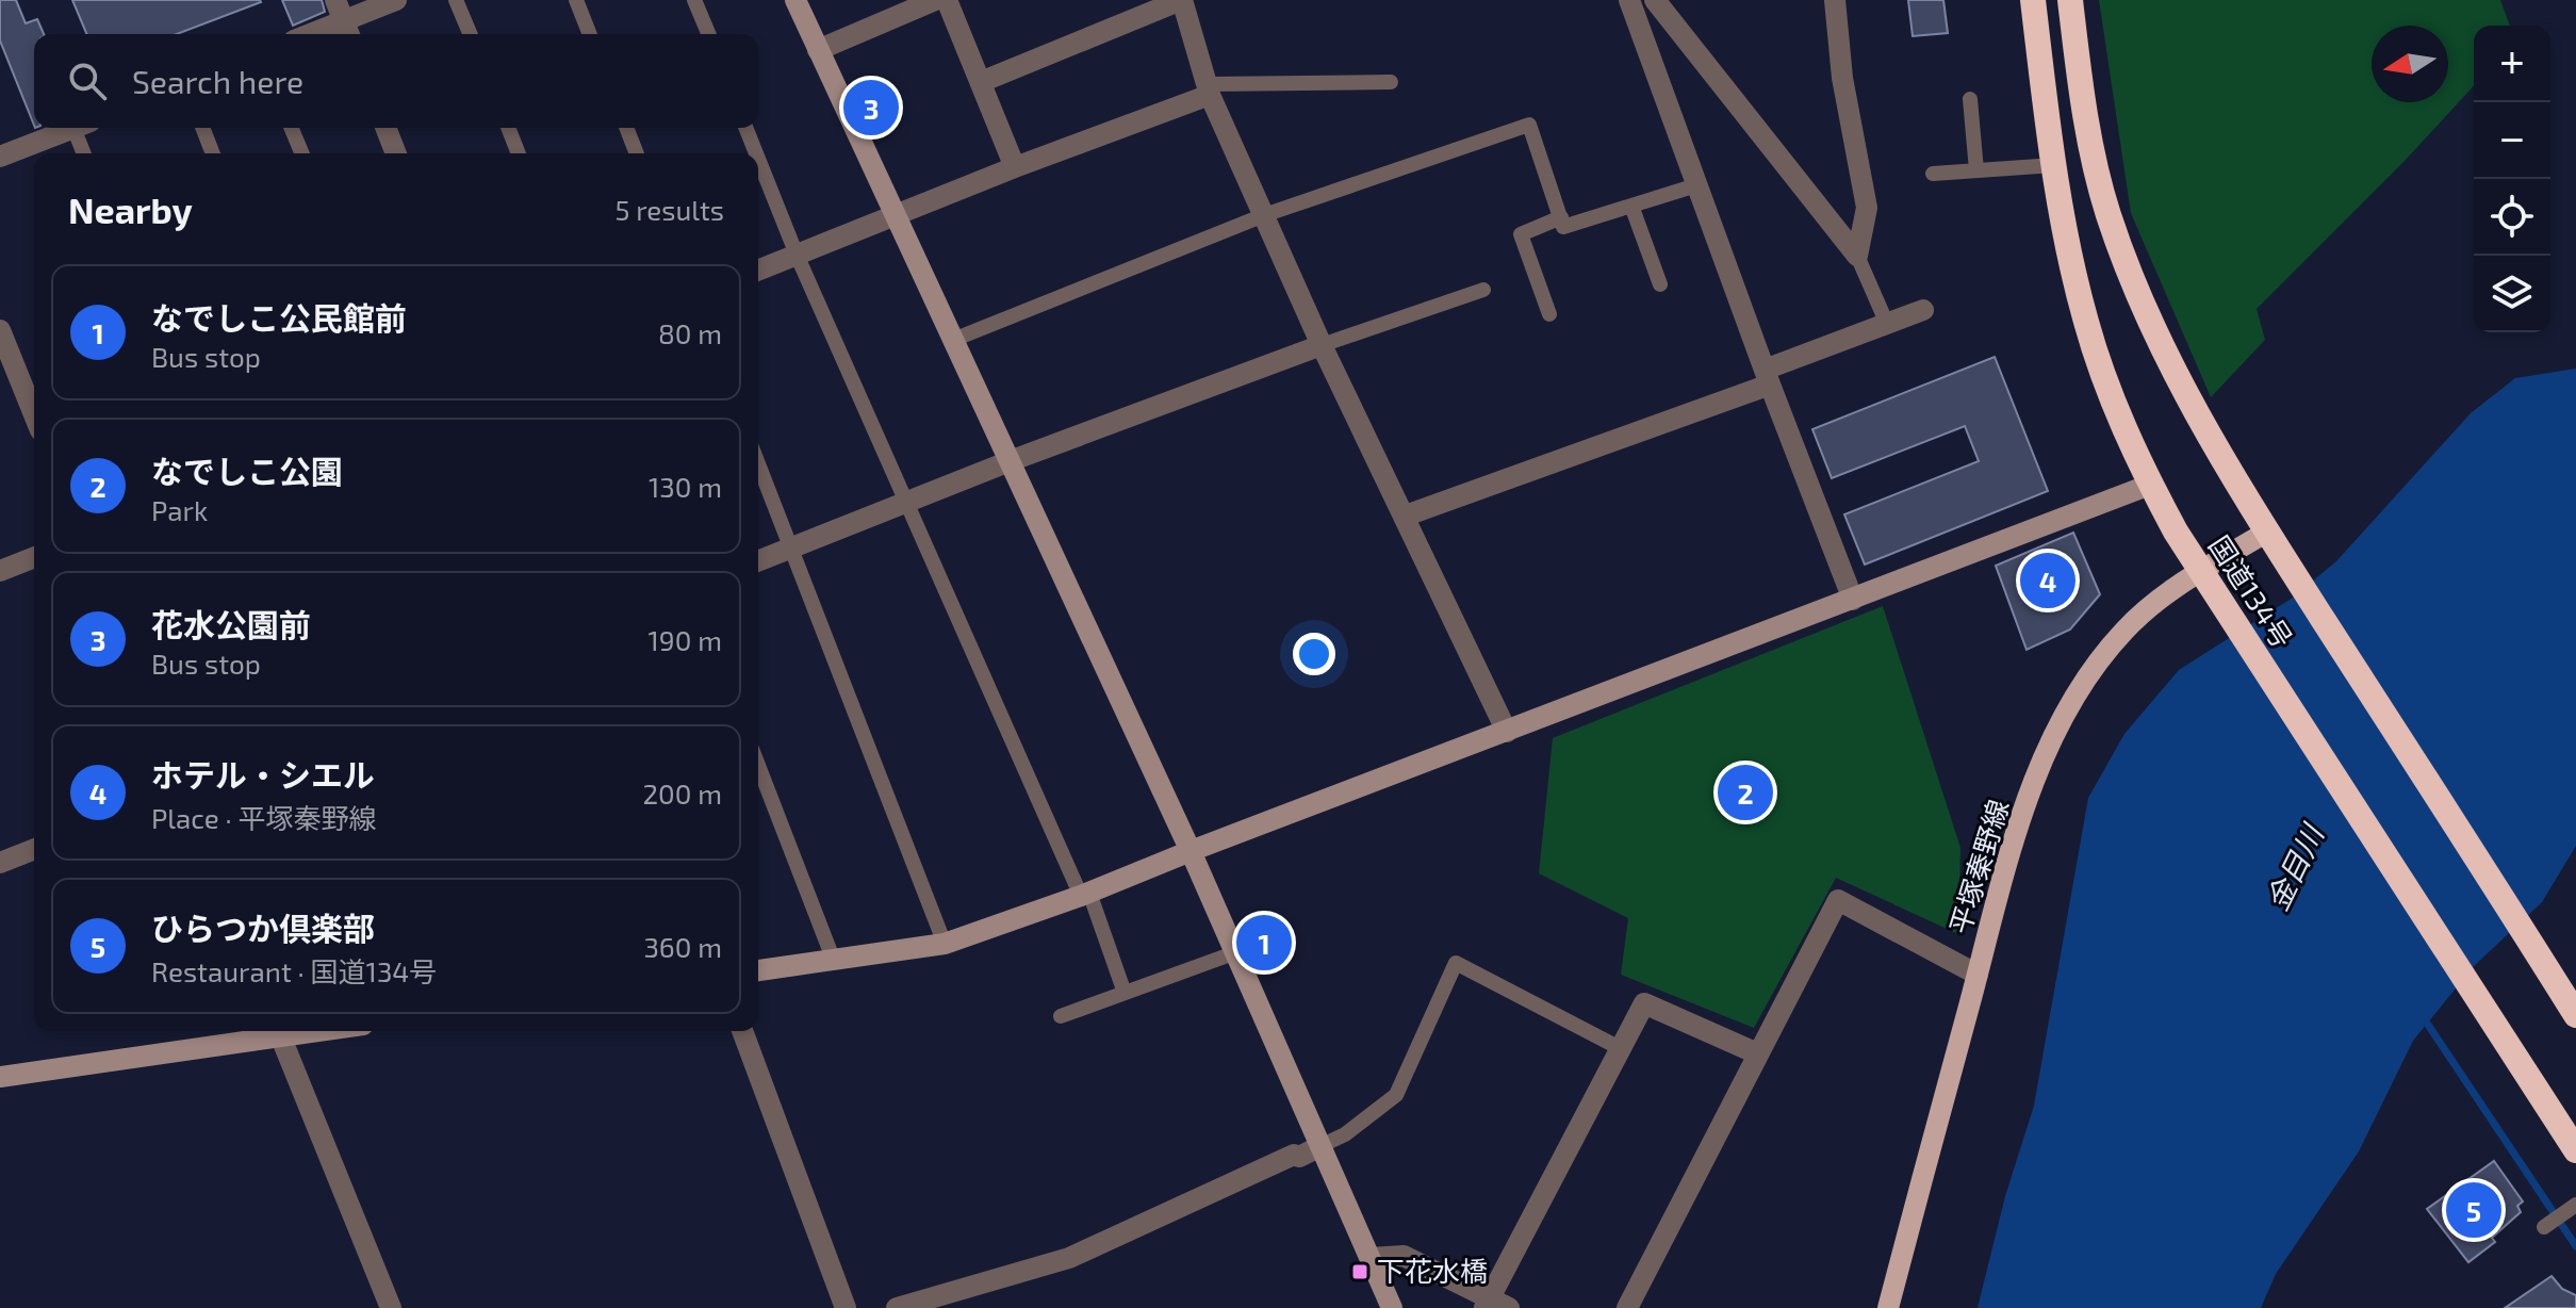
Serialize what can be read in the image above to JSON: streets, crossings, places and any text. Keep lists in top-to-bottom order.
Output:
{
  "streets": {
    "highway": ["国道134号"],
    "main road": ["平塚秦野線"]
  },
  "crossings": [
    ["国道134号", "平塚秦野線"]
  ],
  "water": ["金目川"],
  "places": {
    "transit": ["下花水橋"]
  },
  "north": "left",
  "page": {
    "map_buttons": ["+", "−"],
    "search": "Search here",
    "pins": [
      "3",
      "4",
      "2",
      "1",
      "5"
    ],
    "heading": ["Nearby", "5 results"],
    "list": [
      {
        "mark": "1",
        "name": "なでしこ公民館前",
        "note": "Bus stop",
        "value": "80 m"
      },
      {
        "mark": "2",
        "name": "なでしこ公園",
        "note": "Park",
        "value": "130 m"
      },
      {
        "mark": "3",
        "name": "花水公園前",
        "note": "Bus stop",
        "value": "190 m"
      },
      {
        "mark": "4",
        "name": "ホテル・シエル",
        "note": "Place · 平塚秦野線",
        "value": "200 m"
      },
      {
        "mark": "5",
        "name": "ひらつか倶楽部",
        "note": "Restaurant · 国道134号",
        "value": "360 m"
      }
    ]
  }
}
